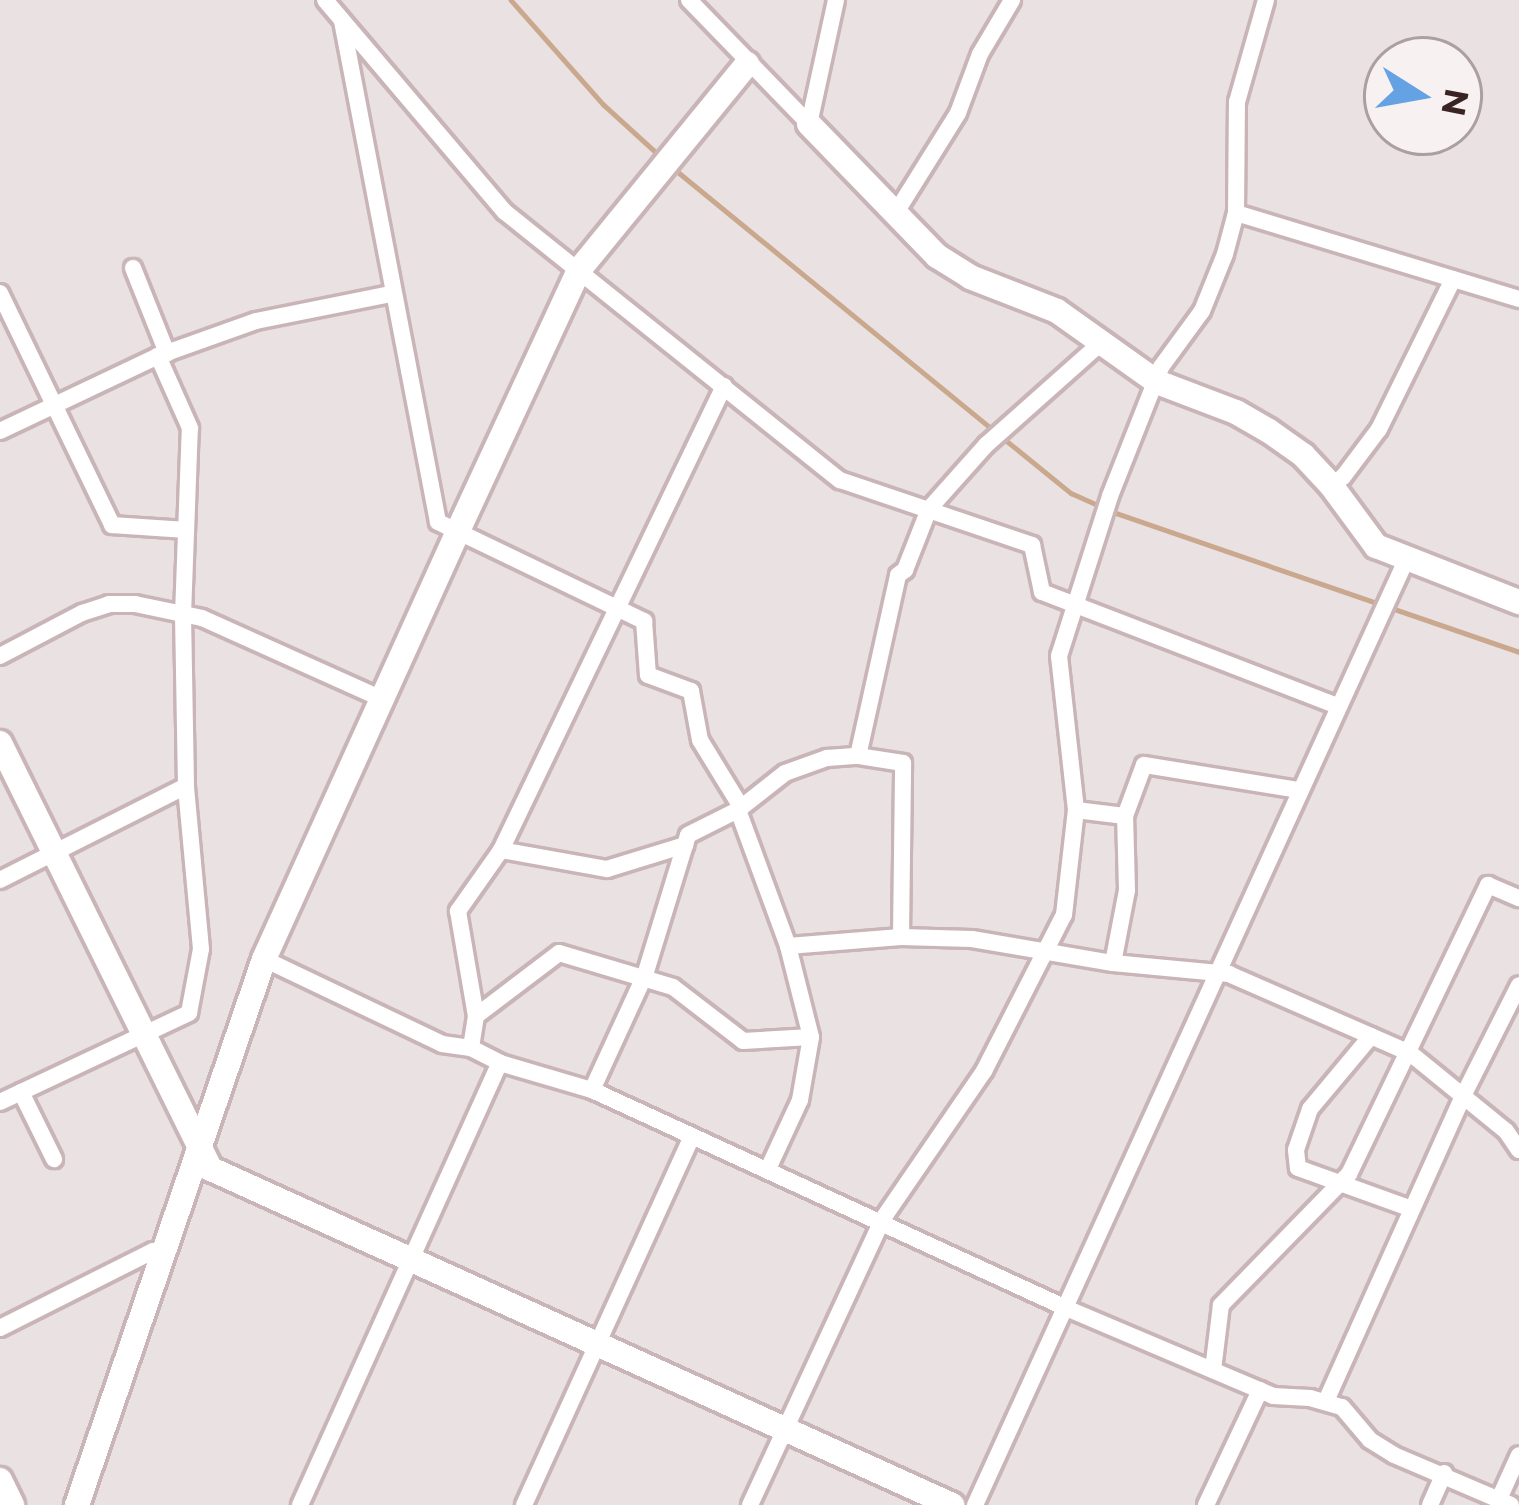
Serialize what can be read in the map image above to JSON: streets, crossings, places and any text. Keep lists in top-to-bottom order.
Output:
{
  "north": "right"
}
